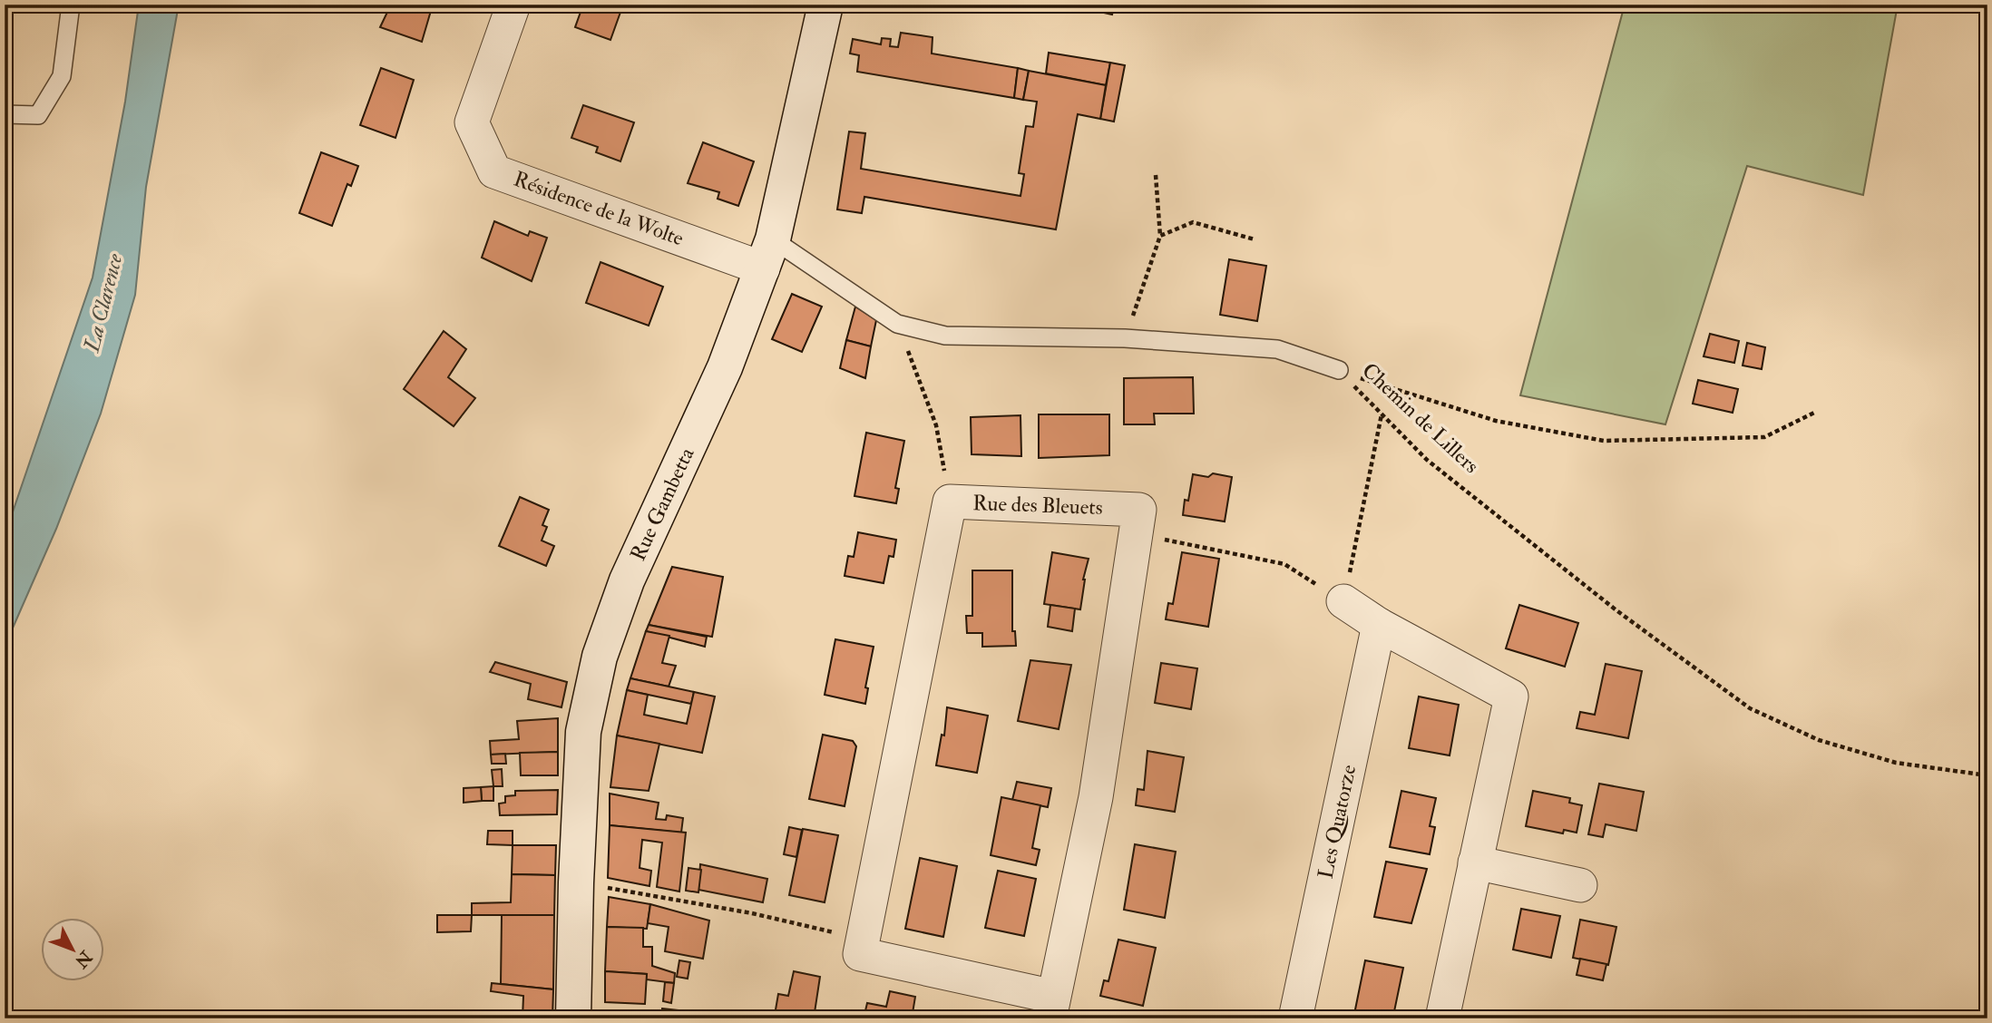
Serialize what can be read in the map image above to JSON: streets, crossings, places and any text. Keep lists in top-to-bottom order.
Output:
{
  "streets": {
    "main road": ["Rue Gambetta"],
    "street": ["Résidence de la Wolte", "Rue des Bleuets", "Les Quatorze"],
    "lane": ["Chemin de Lillers"]
  },
  "crossings": [
    ["Résidence de la Wolte", "Chemin de Lillers"],
    ["Résidence de la Wolte", "Rue Gambetta"],
    ["Chemin de Lillers", "Rue Gambetta"]
  ],
  "water": ["La Clarence"],
  "north": "bottom right"
}
